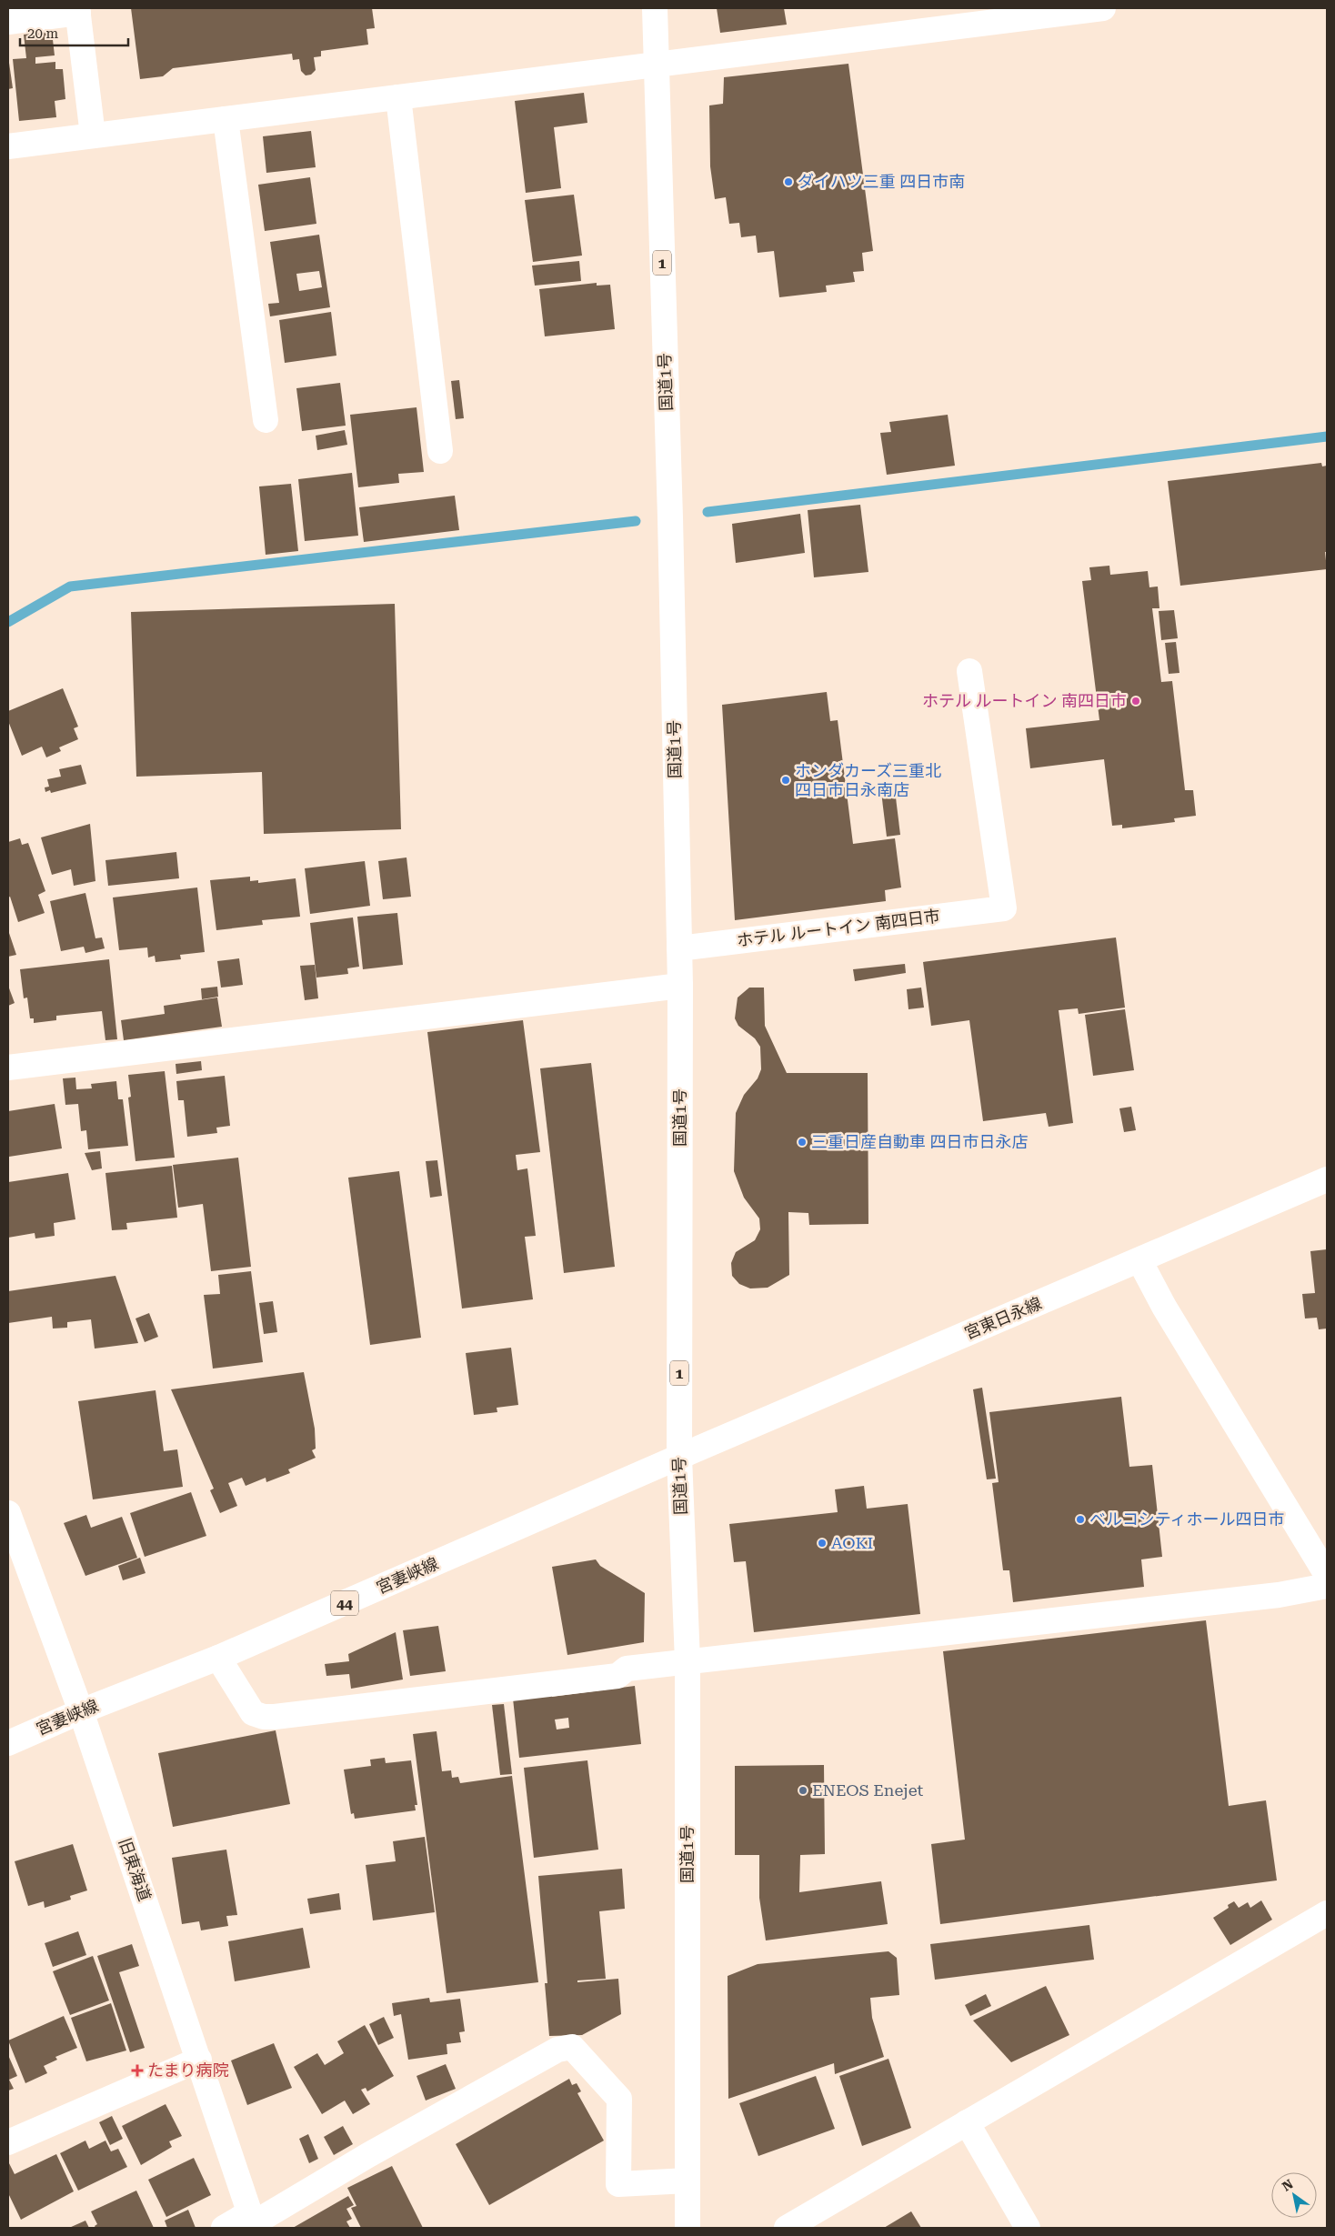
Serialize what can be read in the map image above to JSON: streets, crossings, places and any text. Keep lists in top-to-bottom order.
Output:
{
  "streets": {
    "main road": [
      "1",
      "国道1号",
      "ホテル ルートイン 南四日市",
      "宮東日永線",
      "宮妻峡線",
      "44",
      "旧東海道"
    ]
  },
  "crossings": [
    ["国道1号", "ホテル ルートイン 南四日市"],
    ["国道1号", "宮東日永線"],
    ["国道1号", "宮妻峡線"],
    ["宮東日永線", "宮妻峡線"],
    ["宮妻峡線", "旧東海道"]
  ],
  "places": {
    "other": [
      "ダイハツ三重 四日市南",
      "ホテル ルートイン 南四日市",
      "ホンダカーズ三重北 四日市日永南店",
      "三重日産自動車 四日市日永店",
      "ベルコシティホール四日市",
      "AOKI",
      "ENEOS Enejet"
    ],
    "health": ["たまり病院"]
  },
  "scale_bar": "20 m",
  "north": "top left"
}
